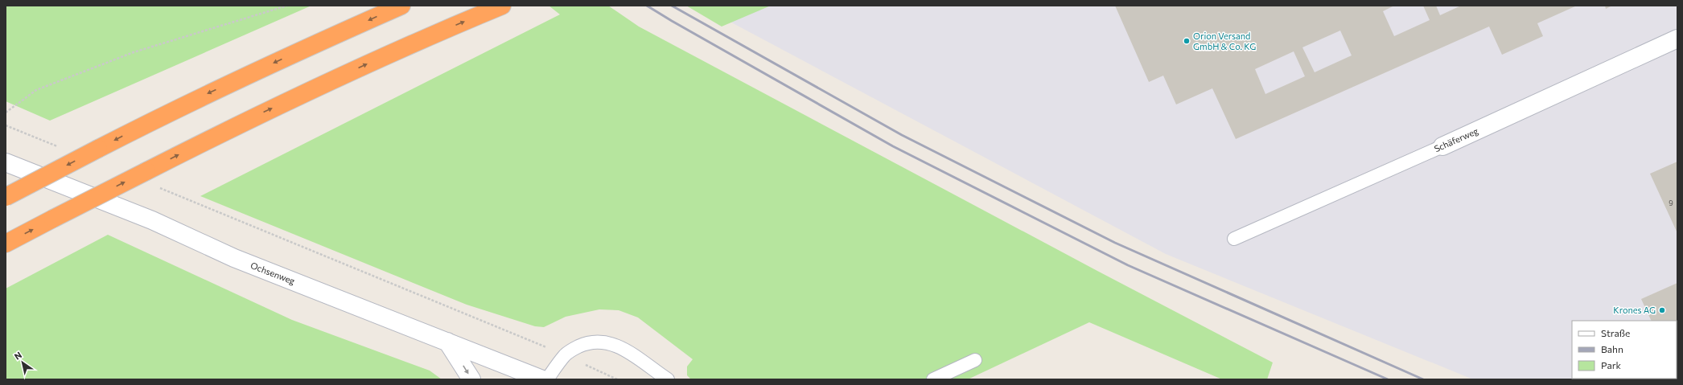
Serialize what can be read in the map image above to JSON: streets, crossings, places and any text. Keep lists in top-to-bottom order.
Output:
{
  "streets": {
    "main road": ["Schäferweg", "Ochsenweg"]
  },
  "places": ["Orion Versand GmbH & Co. KG", "Krones AG"],
  "house_numbers": ["9"],
  "legend": ["Straße", "Bahn", "Park"],
  "north": "top left"
}
